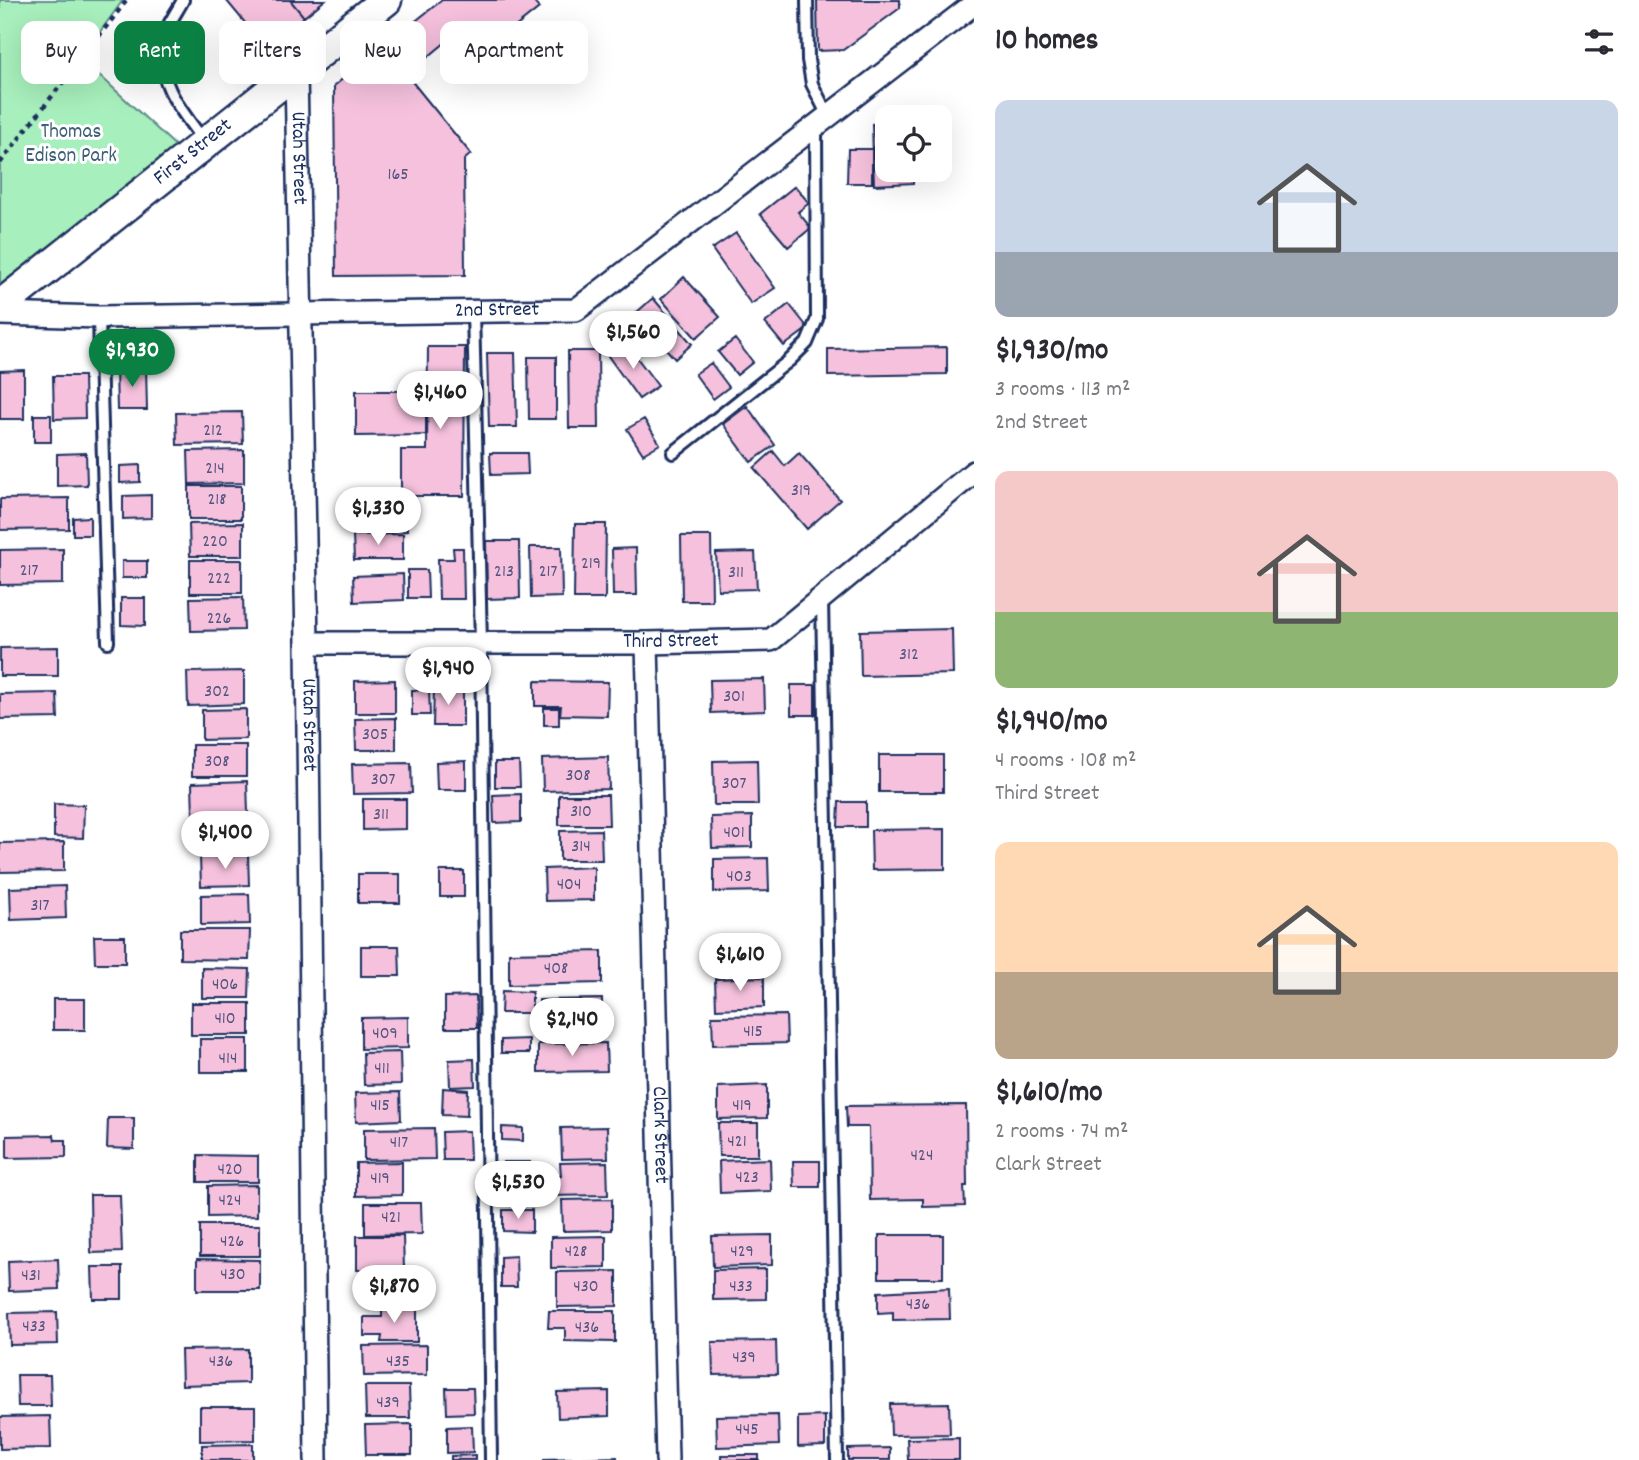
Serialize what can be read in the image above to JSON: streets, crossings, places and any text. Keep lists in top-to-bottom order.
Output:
{
  "streets": {
    "street": [
      "First Street",
      "Utah Street",
      "2nd Street",
      "Third Street",
      "Clark Street"
    ]
  },
  "crossings": [
    ["Utah Street", "2nd Street"],
    ["Utah Street", "Third Street"],
    ["Third Street", "Clark Street"]
  ],
  "parks": ["Thomas Edison Park"],
  "house_numbers": [
    "165",
    "212",
    "214",
    "319",
    "218",
    "220",
    "219",
    "217",
    "213",
    "217",
    "311",
    "222",
    "226",
    "312",
    "302",
    "301",
    "305",
    "308",
    "308",
    "307",
    "307",
    "310",
    "311",
    "401",
    "314",
    "403",
    "404",
    "317",
    "408",
    "406",
    "410",
    "415",
    "409",
    "414",
    "411",
    "415",
    "419",
    "421",
    "417",
    "424",
    "420",
    "423",
    "419",
    "424",
    "421",
    "426",
    "428",
    "429",
    "430",
    "431",
    "430",
    "433",
    "436",
    "433",
    "436",
    "439",
    "436",
    "435",
    "439",
    "445"
  ],
  "page": {
    "heading": "10 homes",
    "chip": [
      "Buy",
      "Rent",
      "Filters",
      "New",
      "Apartment"
    ],
    "list": [
      {
        "name": "$1,930/mo",
        "note": "3 rooms · 113 m² · 2nd Street"
      },
      {
        "name": "$1,940/mo",
        "note": "4 rooms · 108 m² · Third Street"
      },
      {
        "name": "$1,610/mo",
        "note": "2 rooms · 74 m² · Clark Street"
      }
    ],
    "price": [
      "$1,560",
      "$1,930",
      "$1,460",
      "$1,330",
      "$1,940",
      "$1,400",
      "$1,610",
      "$2,140",
      "$1,530",
      "$1,870"
    ]
  }
}
